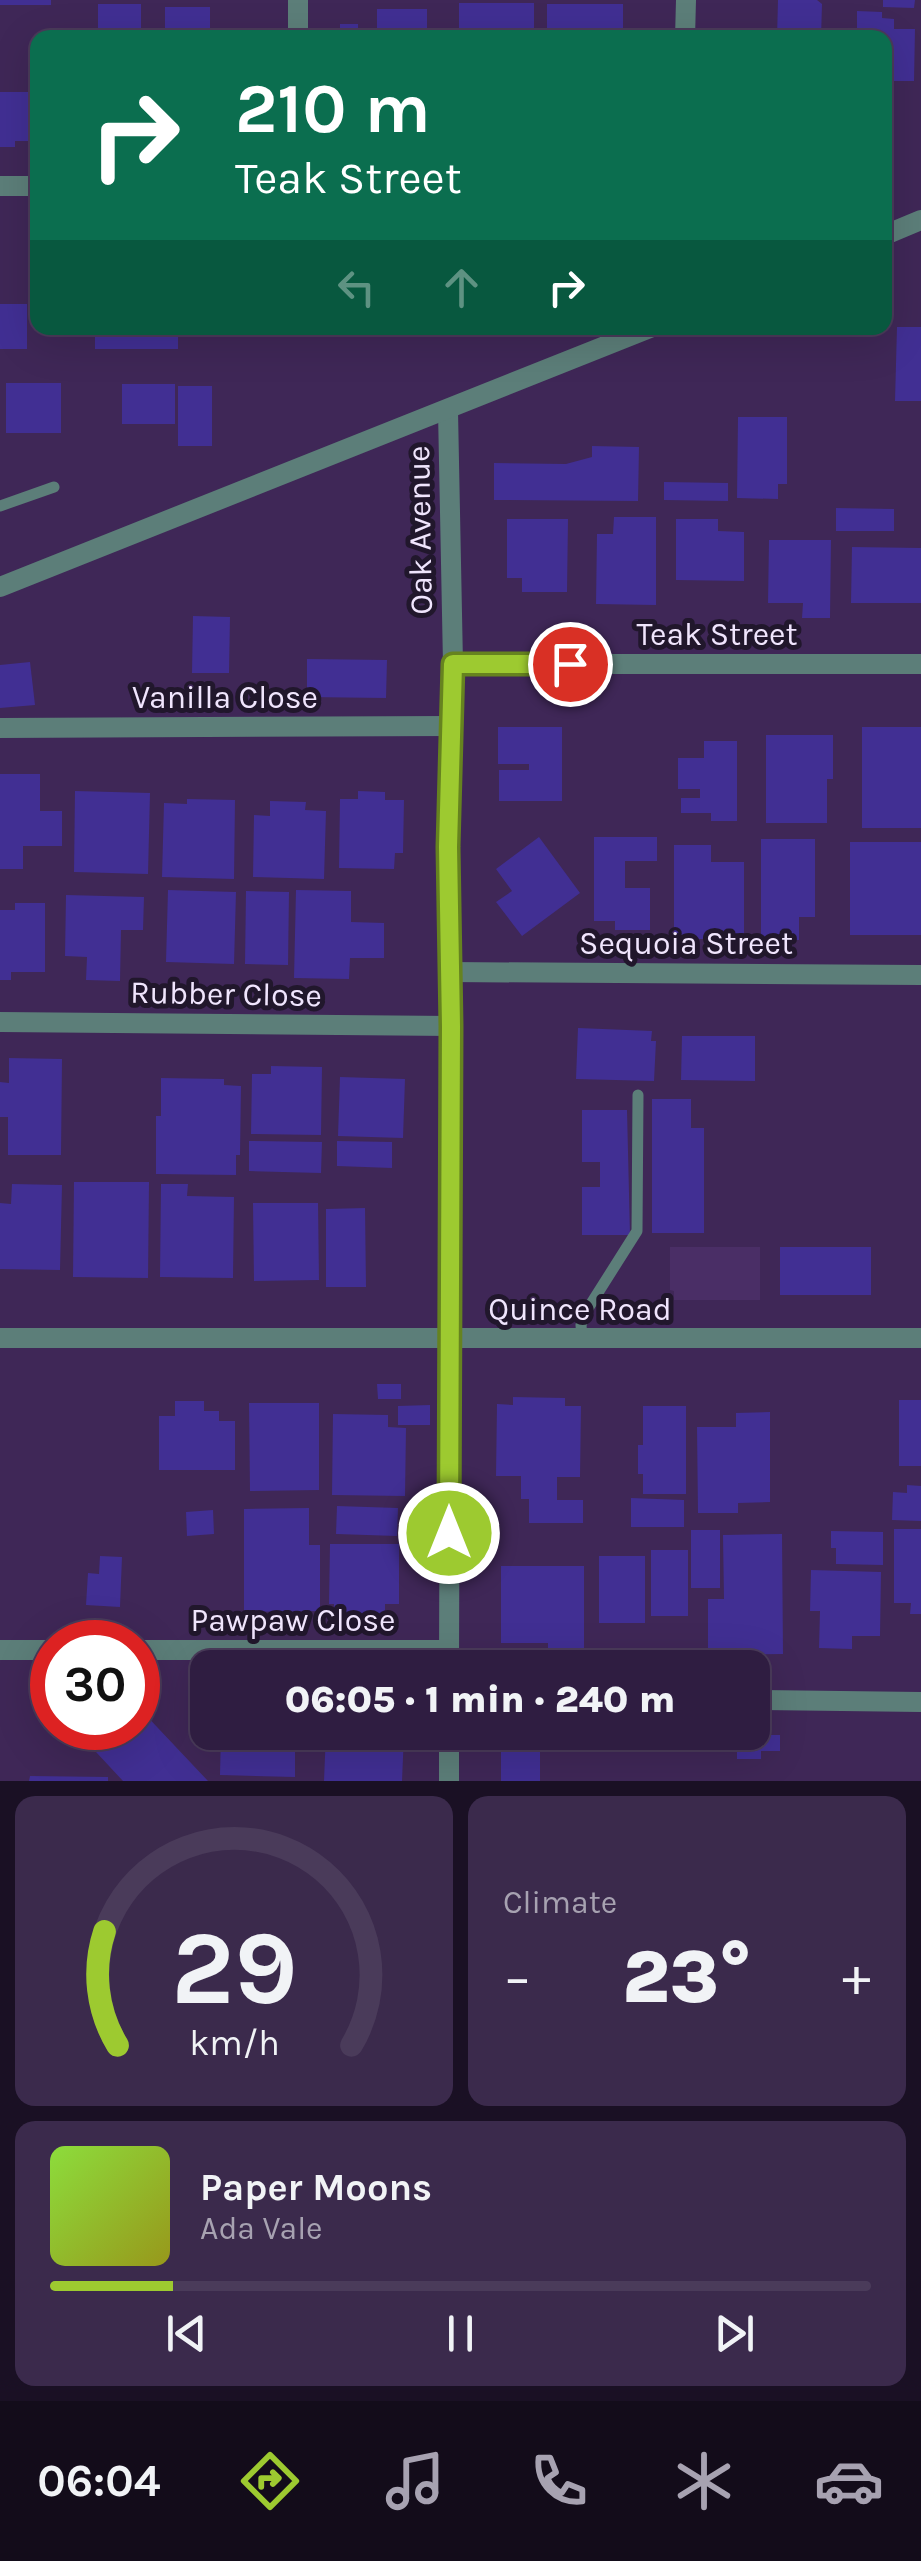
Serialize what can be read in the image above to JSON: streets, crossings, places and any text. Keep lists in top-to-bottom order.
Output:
{
  "streets": {
    "street": [
      "Oak Avenue",
      "Teak Street",
      "Vanilla Close",
      "Sequoia Street",
      "Rubber Close",
      "Quince Road",
      "Pawpaw Close"
    ]
  },
  "crossings": [
    ["Oak Avenue", "Teak Street"],
    ["Oak Avenue", "Vanilla Close"],
    ["Oak Avenue", "Sequoia Street"],
    ["Oak Avenue", "Rubber Close"],
    ["Oak Avenue", "Quince Road"]
  ],
  "page": {
    "turn": ["210 m", "Teak Street"],
    "limit": "30",
    "trip": "06:05 · 1 min · 240 m",
    "tile": "Climate",
    "heat": ["−", "23°", "+"],
    "song": ["Paper Moons", "Ada Vale"],
    "tabs": "06:04",
    "gauge": ["29", "km/h"]
  }
}
